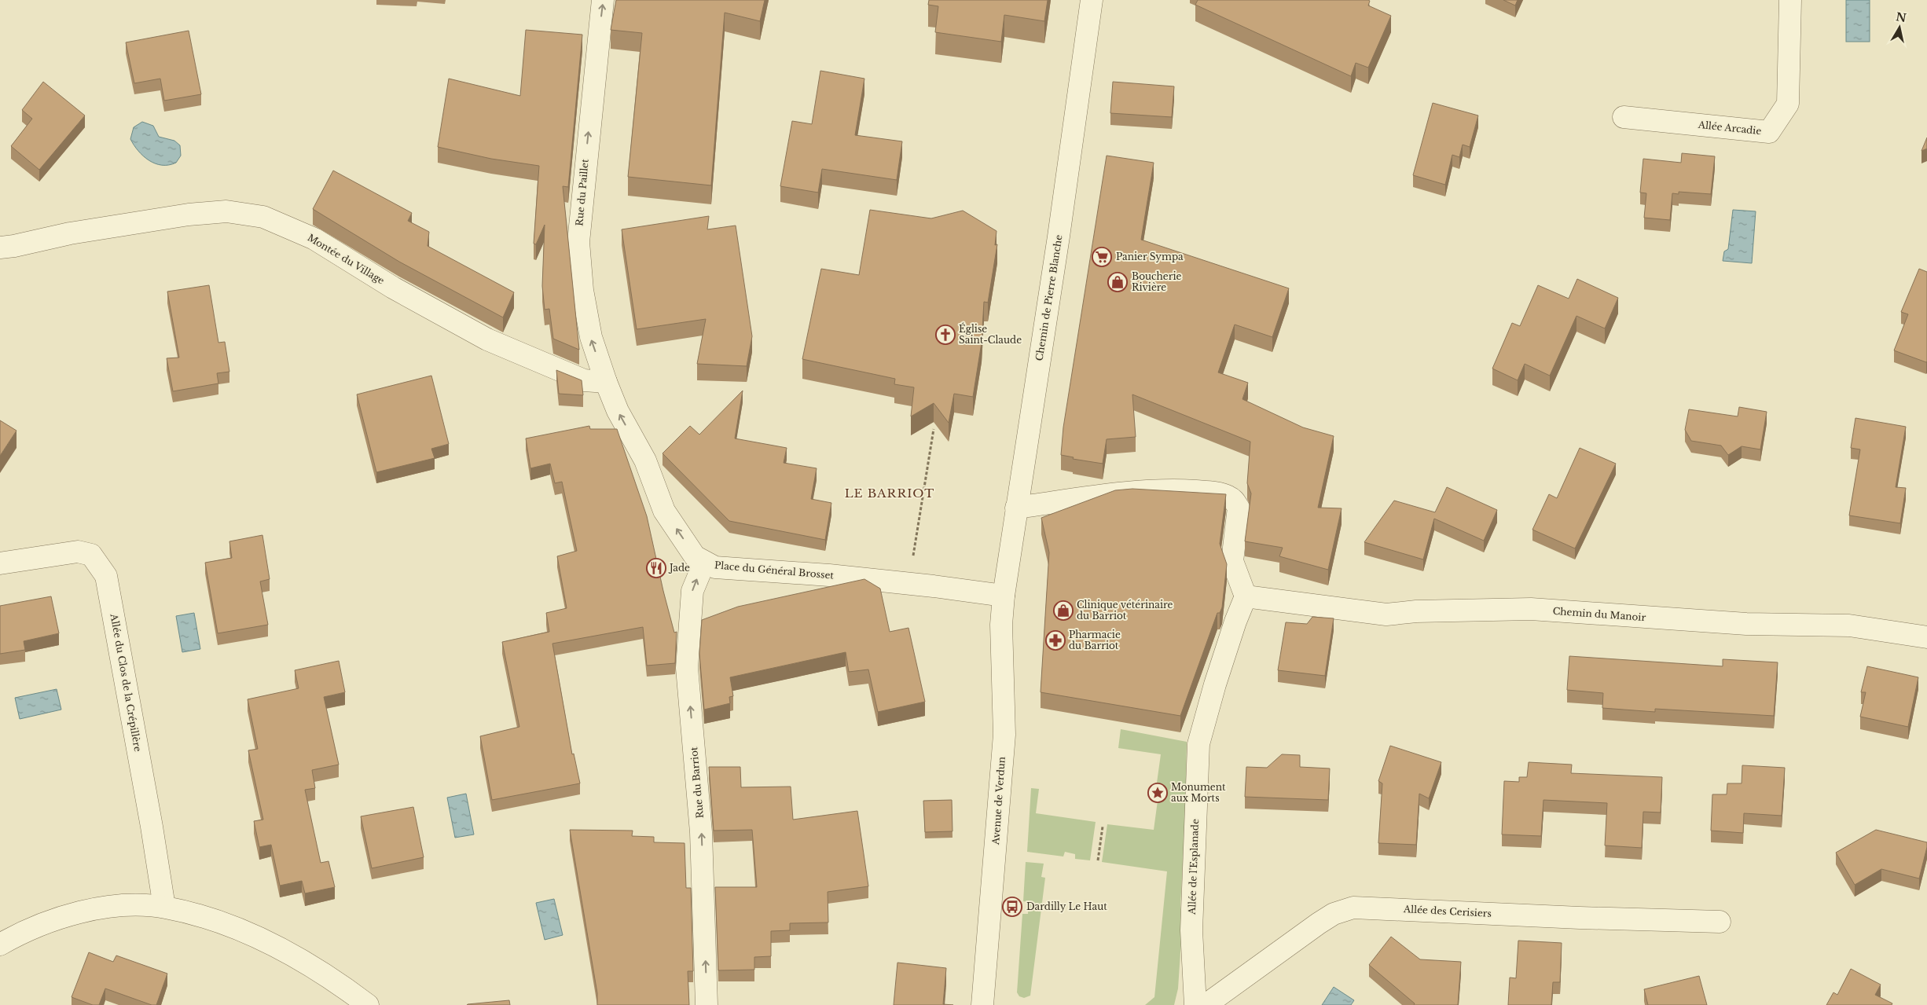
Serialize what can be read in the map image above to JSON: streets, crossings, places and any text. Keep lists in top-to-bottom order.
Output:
{
  "streets": {
    "street": [
      "Allée Arcadie",
      "Rue du Paillet",
      "Montée du Village",
      "Chemin de Pierre Blanche",
      "Place du Général Brosset",
      "Chemin du Manoir",
      "Allée du Clos de la Crépillère",
      "Rue du Barriot",
      "Avenue de Verdun",
      "Allée de l'Esplanade",
      "Allée des Cerisiers"
    ]
  },
  "crossings": [
    ["Rue du Paillet", "Montée du Village"],
    ["Rue du Paillet", "Place du Général Brosset"],
    ["Montée du Village", "Place du Général Brosset"],
    ["Chemin de Pierre Blanche", "Place du Général Brosset"],
    ["Chemin de Pierre Blanche", "Avenue de Verdun"],
    ["Place du Général Brosset", "Rue du Barriot"],
    ["Place du Général Brosset", "Avenue de Verdun"],
    ["Chemin du Manoir", "Allée de l'Esplanade"]
  ],
  "one_way": ["Rue du Paillet", "Place du Général Brosset", "Rue du Barriot"],
  "districts": ["LE BARRIOT"],
  "places": {
    "supermarket": ["Panier Sympa"],
    "shop": ["Boucherie Rivière", "Clinique vétérinaire du Barriot"],
    "church": ["Église Saint-Claude"],
    "restaurant": ["Jade"],
    "pharmacy": ["Pharmacie du Barriot"],
    "place": ["Monument aux Morts"],
    "bus stop": ["Dardilly Le Haut"]
  },
  "north": "top"
}
